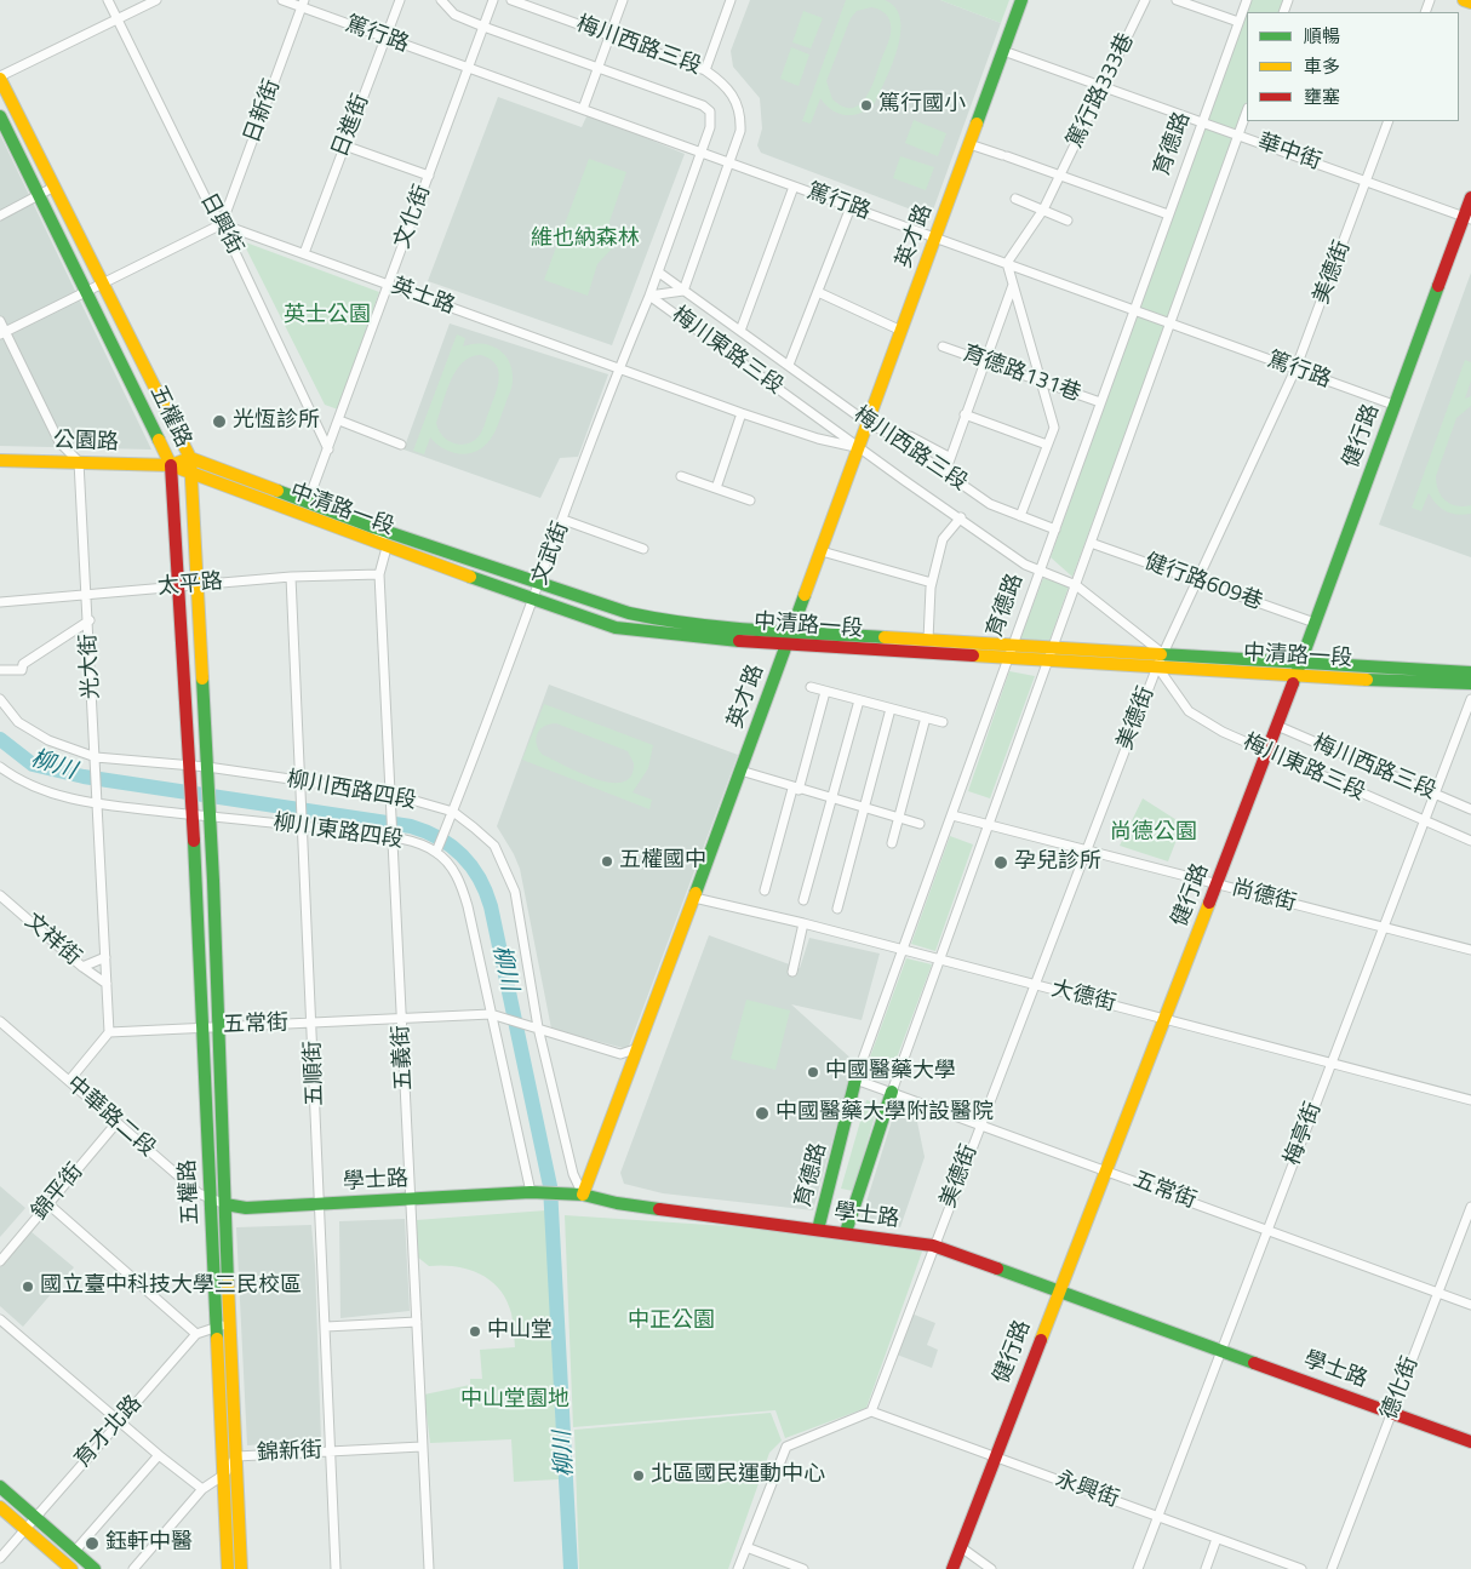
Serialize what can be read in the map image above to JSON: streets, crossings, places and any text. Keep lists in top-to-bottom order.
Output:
{
  "streets": {
    "main road": [
      "育德路",
      "英才路",
      "五權路",
      "健行路",
      "公園路",
      "中清路一段",
      "學士路"
    ],
    "street": [
      "篤行路",
      "梅川西路三段",
      "篤行路333巷",
      "日新街",
      "日進街",
      "華中街",
      "文化街",
      "日興街",
      "美德街",
      "英士路",
      "梅川東路三段",
      "育德路131巷",
      "文武街",
      "健行路609巷",
      "太平路",
      "光大街",
      "柳川西路四段",
      "柳川東路四段",
      "尚德街",
      "文祥街",
      "大德街",
      "五常街",
      "五義街",
      "五順街",
      "中華路二段",
      "梅亭街",
      "錦平街",
      "德化街",
      "育才北路",
      "錦新街",
      "永興街"
    ]
  },
  "crossings": [
    ["篤行路", "梅川西路三段"],
    ["篤行路", "篤行路333巷"],
    ["篤行路", "日新街"],
    ["篤行路", "日進街"],
    ["篤行路", "育德路"],
    ["篤行路", "文化街"],
    ["篤行路", "英才路"],
    ["篤行路", "美德街"],
    ["篤行路", "梅川東路三段"],
    ["篤行路", "健行路"],
    ["梅川西路三段", "育德路"],
    ["梅川西路三段", "英才路"],
    ["梅川西路三段", "梅川東路三段"],
    ["梅川西路三段", "健行路"],
    ["梅川西路三段", "梅亭街"],
    ["篤行路333巷", "華中街"],
    ["日新街", "日興街"],
    ["日新街", "英士路"],
    ["日進街", "英士路"],
    ["育德路", "華中街"],
    ["育德路", "梅川東路三段"],
    ["育德路", "育德路131巷"],
    ["育德路", "中清路一段"],
    ["育德路", "尚德街"],
    ["育德路", "大德街"],
    ["育德路", "五常街"],
    ["育德路", "學士路"],
    ["華中街", "英才路"],
    ["華中街", "美德街"],
    ["華中街", "健行路"],
    ["文化街", "日興街"],
    ["文化街", "英士路"],
    ["文化街", "梅川東路三段"],
    ["文化街", "中清路一段"],
    ["日興街", "英士路"],
    ["英才路", "英士路"],
    ["英才路", "梅川東路三段"],
    ["英才路", "中清路一段"],
    ["英才路", "柳川西路四段"],
    ["英才路", "大德街"],
    ["英才路", "五常街"],
    ["英才路", "學士路"],
    ["美德街", "梅川東路三段"],
    ["美德街", "中清路一段"],
    ["美德街", "健行路609巷"],
    ["美德街", "尚德街"],
    ["美德街", "大德街"],
    ["美德街", "五常街"],
    ["美德街", "學士路"],
    ["美德街", "永興街"],
    ["英士路", "梅川東路三段"],
    ["英士路", "文武街"],
    ["梅川東路三段", "健行路"],
    ["梅川東路三段", "中清路一段"],
    ["梅川東路三段", "文武街"],
    ["梅川東路三段", "梅亭街"],
    ["五權路", "公園路"],
    ["五權路", "中清路一段"],
    ["五權路", "太平路"],
    ["五權路", "柳川西路四段"],
    ["五權路", "柳川東路四段"],
    ["五權路", "五常街"],
    ["五權路", "中華路二段"],
    ["五權路", "學士路"],
    ["五權路", "錦新街"],
    ["健行路", "中清路一段"],
    ["健行路", "健行路609巷"],
    ["健行路", "尚德街"],
    ["健行路", "大德街"],
    ["健行路", "五常街"],
    ["健行路", "學士路"],
    ["健行路", "永興街"],
    ["公園路", "中清路一段"],
    ["公園路", "光大街"],
    ["中清路一段", "文武街"],
    ["中清路一段", "五義街"],
    ["文武街", "柳川西路四段"],
    ["文武街", "柳川東路四段"],
    ["太平路", "光大街"],
    ["太平路", "五義街"],
    ["太平路", "五順街"],
    ["光大街", "柳川西路四段"],
    ["光大街", "柳川東路四段"],
    ["光大街", "文祥街"],
    ["光大街", "五常街"],
    ["柳川西路四段", "五常街"],
    ["柳川西路四段", "五義街"],
    ["柳川西路四段", "五順街"],
    ["柳川西路四段", "學士路"],
    ["柳川東路四段", "五常街"],
    ["柳川東路四段", "五義街"],
    ["柳川東路四段", "五順街"],
    ["柳川東路四段", "學士路"],
    ["尚德街", "梅亭街"],
    ["大德街", "梅亭街"],
    ["五常街", "五義街"],
    ["五常街", "五順街"],
    ["五常街", "梅亭街"],
    ["五常街", "德化街"],
    ["五義街", "學士路"],
    ["五義街", "錦新街"],
    ["五順街", "學士路"],
    ["五順街", "錦新街"],
    ["中華路二段", "學士路"],
    ["中華路二段", "錦平街"],
    ["梅亭街", "學士路"],
    ["梅亭街", "永興街"],
    ["學士路", "德化街"]
  ],
  "water": ["柳川"],
  "parks": [
    "維也納森林",
    "英士公園",
    "尚德公園",
    "中正公園",
    "中山堂園地"
  ],
  "places": [
    "篤行國小",
    "光恆診所",
    "五權國中",
    "孕兒診所",
    "中國醫藥大學",
    "中國醫藥大學附設醫院",
    "國立臺中科技大學三民校區",
    "中山堂",
    "北區國民運動中心",
    "鈺軒中醫"
  ],
  "legend": ["順暢", "車多", "壅塞"]
}
